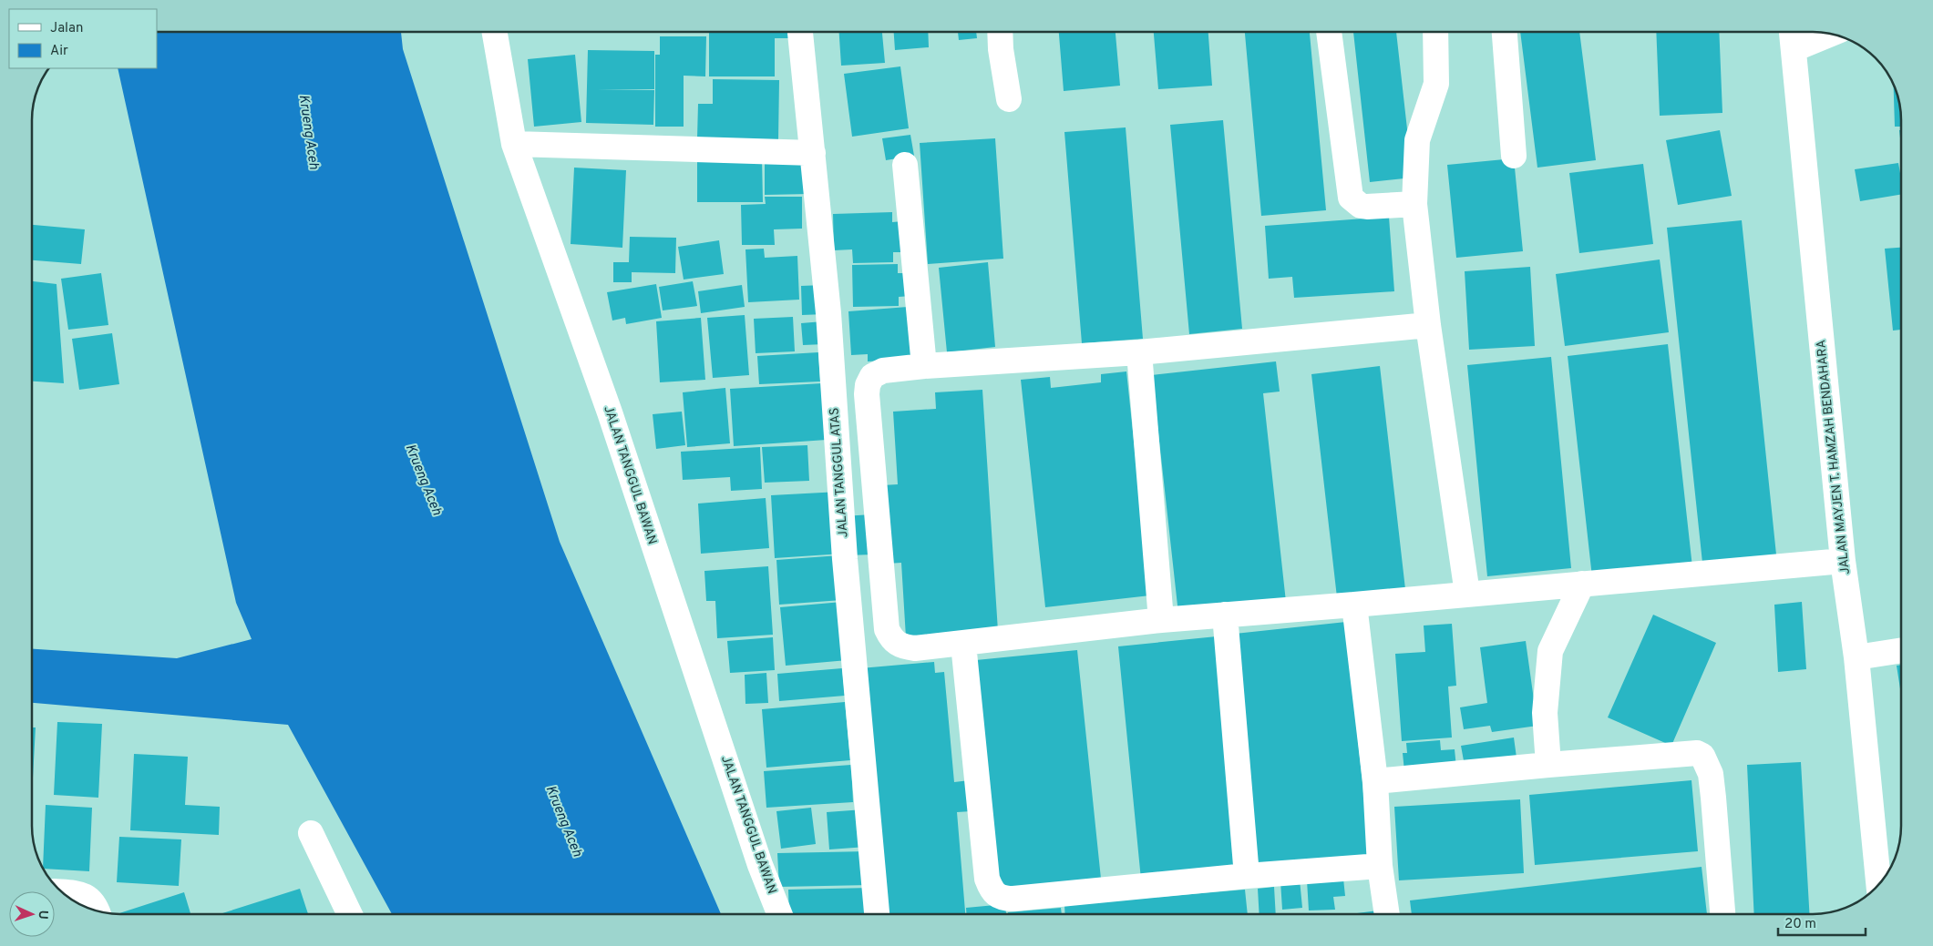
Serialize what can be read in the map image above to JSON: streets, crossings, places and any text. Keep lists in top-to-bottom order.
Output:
{
  "streets": {
    "street": ["JALAN MAYJEN T. HAMZAH BENDAHARA", "JALAN TANGGUL ATAS", "JALAN TANGGUL BAWAN"]
  },
  "water": ["Krueng Aceh"],
  "legend": ["Jalan", "Air"],
  "scale_bar": "20 m",
  "north": "right"
}
